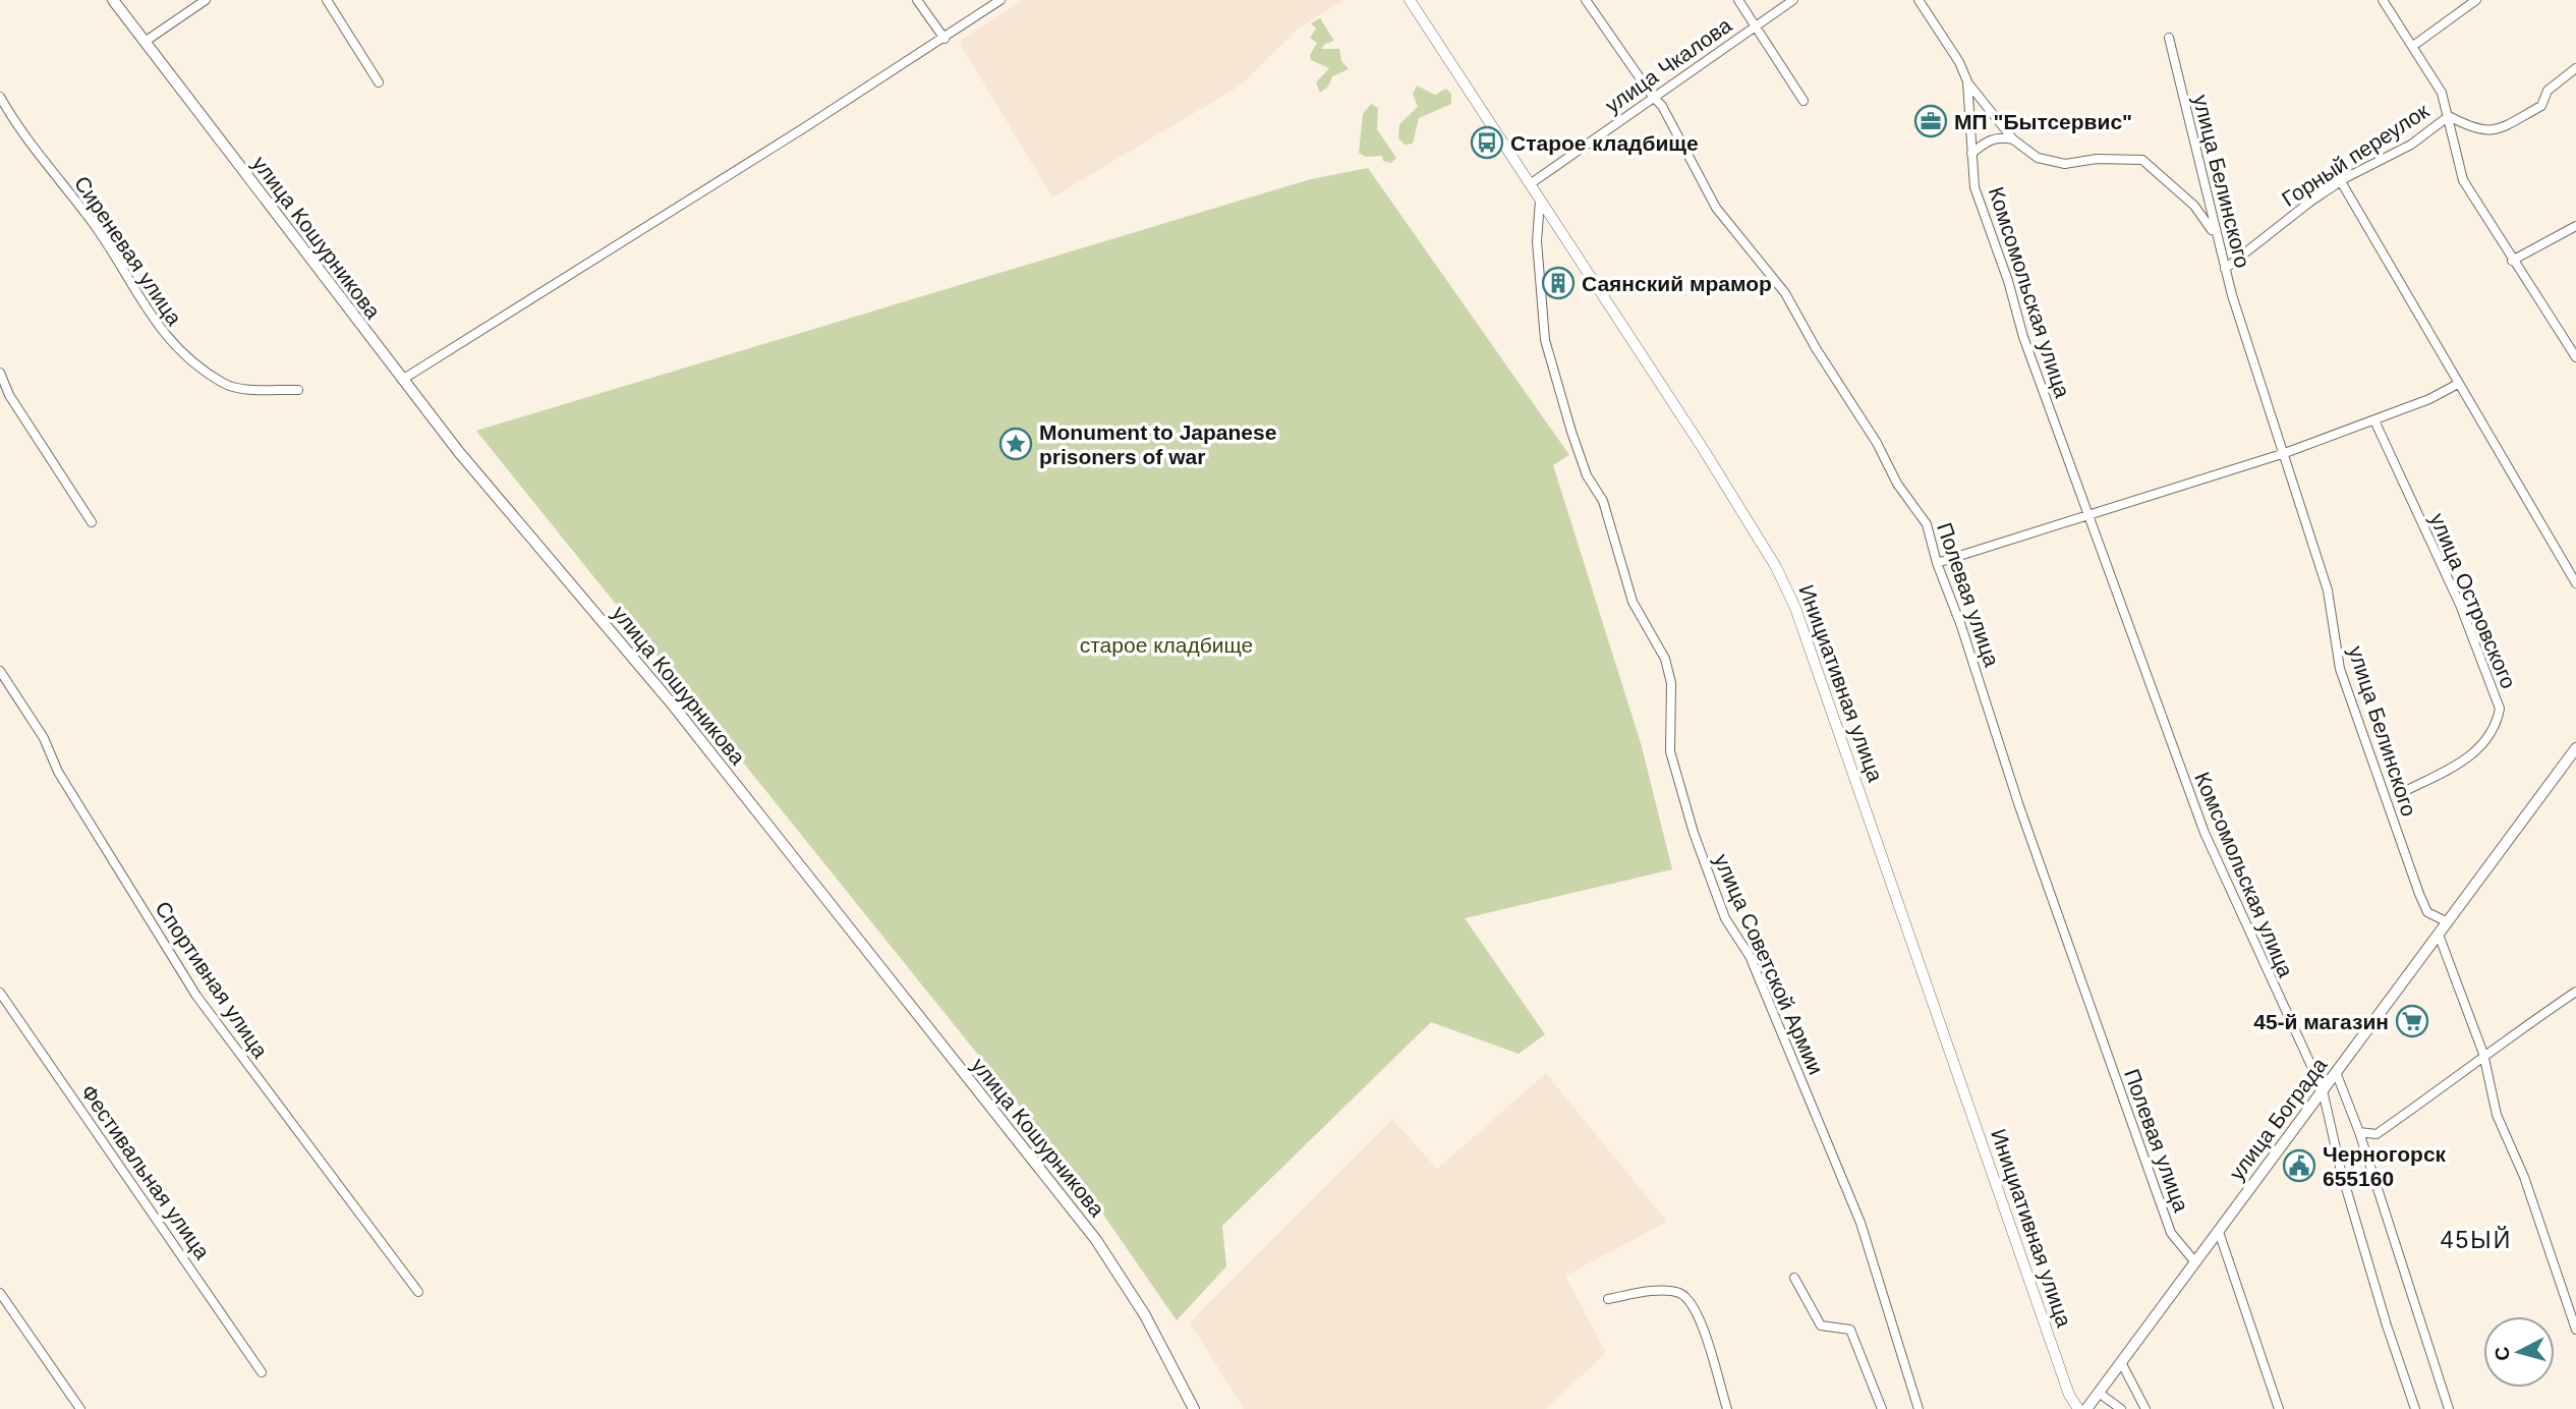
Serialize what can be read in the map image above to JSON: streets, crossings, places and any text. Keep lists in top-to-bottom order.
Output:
{
  "streets": {
    "main road": ["улица Кошурникова", "улица Бограда"],
    "street": [
      "улица Чкалова",
      "Горный переулок",
      "улица Белинского",
      "Сиреневая улица",
      "Комсомольская улица",
      "Полевая улица",
      "улица Островского",
      "Инициативная улица",
      "улица Советской Армии",
      "Спортивная улица",
      "Фестивальная улица"
    ]
  },
  "crossings": [
    ["улица Чкалова", "Полевая улица"],
    ["улица Чкалова", "Инициативная улица"],
    ["Горный переулок", "улица Белинского"],
    ["улица Белинского", "улица Бограда"],
    ["Комсомольская улица", "улица Бограда"],
    ["Полевая улица", "улица Бограда"],
    ["Инициативная улица", "улица Советской Армии"]
  ],
  "districts": ["45ЫЙ"],
  "parks": ["старое кладбище"],
  "places": {
    "office": ["МП \"Бытсервис\""],
    "bus stop": ["Старое кладбище"],
    "building": ["Саянский мрамор"],
    "place": ["Monument to Japanese prisoners of war"],
    "supermarket": ["45-й магазин"],
    "public building": ["Черногорск 655160"]
  },
  "north": "left"
}
